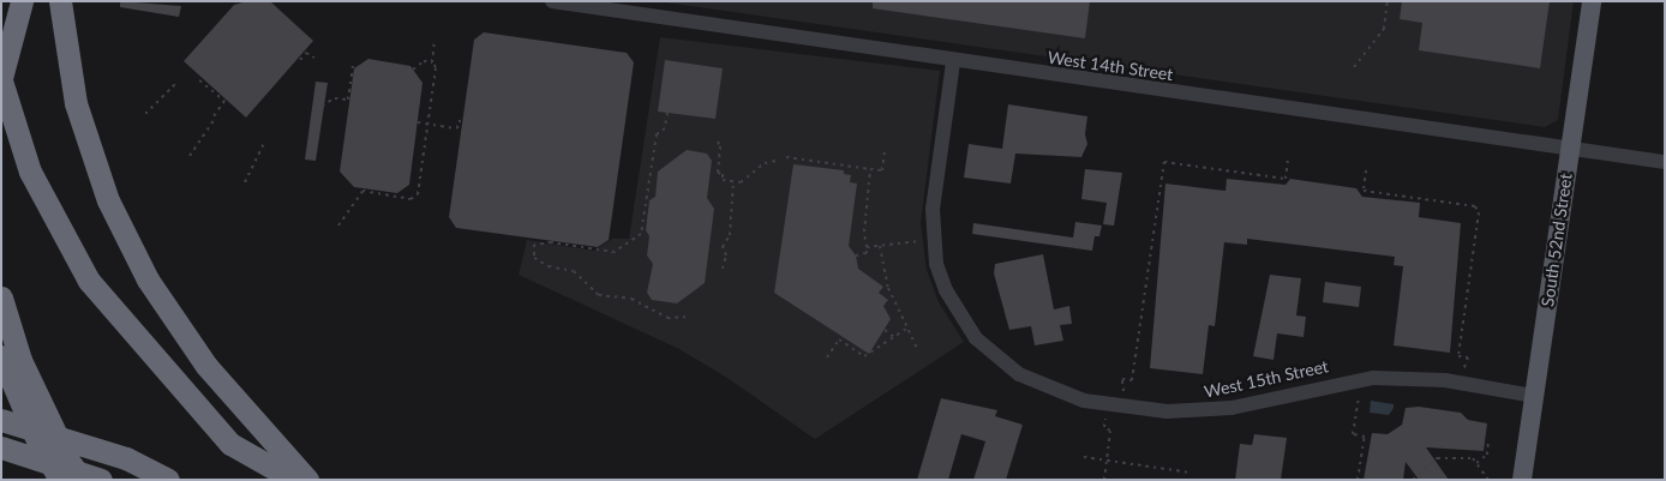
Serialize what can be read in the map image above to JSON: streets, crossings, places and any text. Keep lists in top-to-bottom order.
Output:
{
  "streets": {
    "main road": ["South 52nd Street"],
    "street": ["West 14th Street", "West 15th Street"]
  },
  "crossings": [
    ["West 14th Street", "South 52nd Street"],
    ["West 14th Street", "West 15th Street"],
    ["South 52nd Street", "West 15th Street"]
  ]
}
